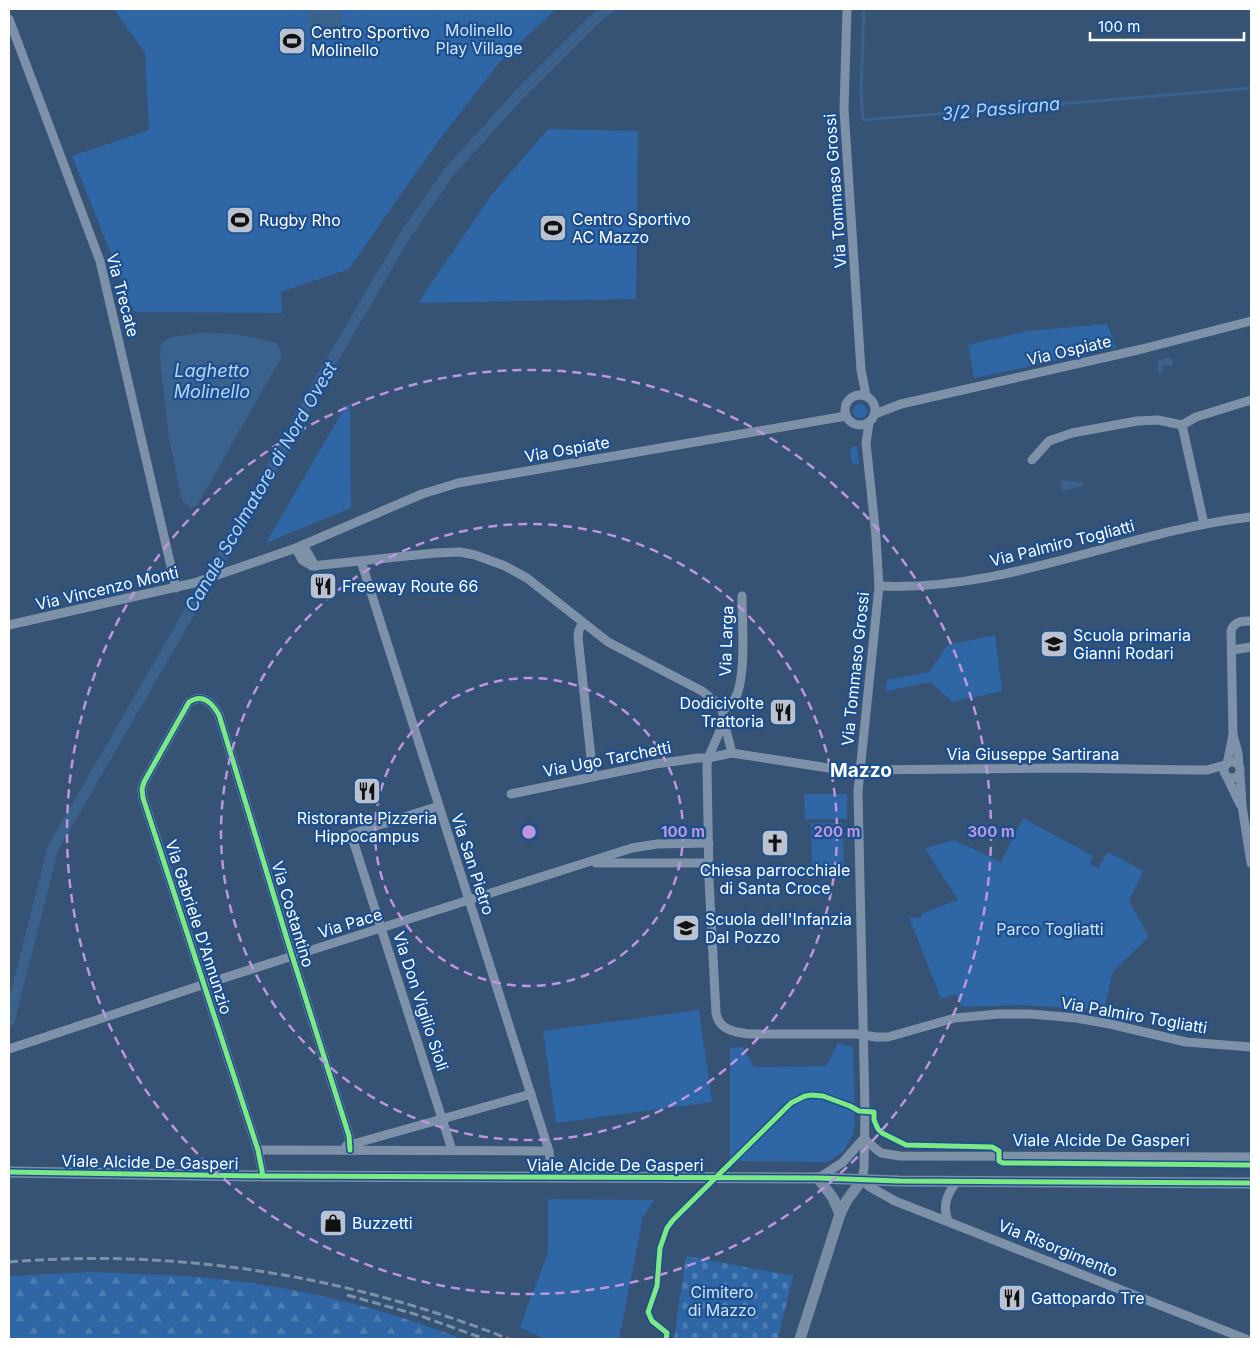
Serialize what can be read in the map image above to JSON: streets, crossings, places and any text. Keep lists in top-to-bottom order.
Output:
{
  "streets": {
    "street": [
      "Via Tommaso Grossi",
      "Via Trecate",
      "Via Ospiate",
      "Via Palmiro Togliatti",
      "Via Vincenzo Monti",
      "Via Larga",
      "Via Giuseppe Sartirana",
      "Via Ugo Tarchetti",
      "Via San Pietro",
      "Via Costantino",
      "Via Pace",
      "Via Gabriele D'Annunzio",
      "Via Don Vigilio Sioli",
      "Viale Alcide De Gasperi",
      "Via Risorgimento"
    ]
  },
  "crossings": [
    ["Via Tommaso Grossi", "Via Ospiate"],
    ["Via Tommaso Grossi", "Via Palmiro Togliatti"],
    ["Via Tommaso Grossi", "Via Giuseppe Sartirana"],
    ["Via Tommaso Grossi", "Viale Alcide De Gasperi"],
    ["Via Tommaso Grossi", "Via Risorgimento"],
    ["Via Trecate", "Via Vincenzo Monti"],
    ["Via Ospiate", "Via Vincenzo Monti"],
    ["Via Palmiro Togliatti", "Via Pace"],
    ["Via Giuseppe Sartirana", "Via Ugo Tarchetti"],
    ["Via San Pietro", "Via Pace"],
    ["Via San Pietro", "Via Don Vigilio Sioli"],
    ["Via San Pietro", "Viale Alcide De Gasperi"],
    ["Via Costantino", "Via Pace"],
    ["Via Costantino", "Via Gabriele D'Annunzio"],
    ["Via Pace", "Via Gabriele D'Annunzio"],
    ["Via Pace", "Via Don Vigilio Sioli"],
    ["Via Gabriele D'Annunzio", "Viale Alcide De Gasperi"],
    ["Viale Alcide De Gasperi", "Via Risorgimento"]
  ],
  "districts": ["Mazzo"],
  "water": ["3/2 Passirana", "Laghetto Molinello", "Canale Scolmatore di Nord Ovest"],
  "parks": ["Molinello Play Village", "Parco Togliatti", "Cimitero di Mazzo"],
  "places": {
    "sports": ["Centro Sportivo Molinello", "Rugby Rho", "Centro Sportivo AC Mazzo"],
    "restaurant": [
      "Freeway Route 66",
      "Dodicivolte Trattoria",
      "Ristorante Pizzeria Hippocampus",
      "Gattopardo Tre"
    ],
    "school or university": ["Scuola primaria Gianni Rodari", "Scuola dell'Infanzia Dal Pozzo"],
    "church": ["Chiesa parrocchiale di Santa Croce"],
    "shop": ["Buzzetti"]
  },
  "scale_bar": "100 m",
  "rings": ["100 m", "200 m", "300 m"]
}
